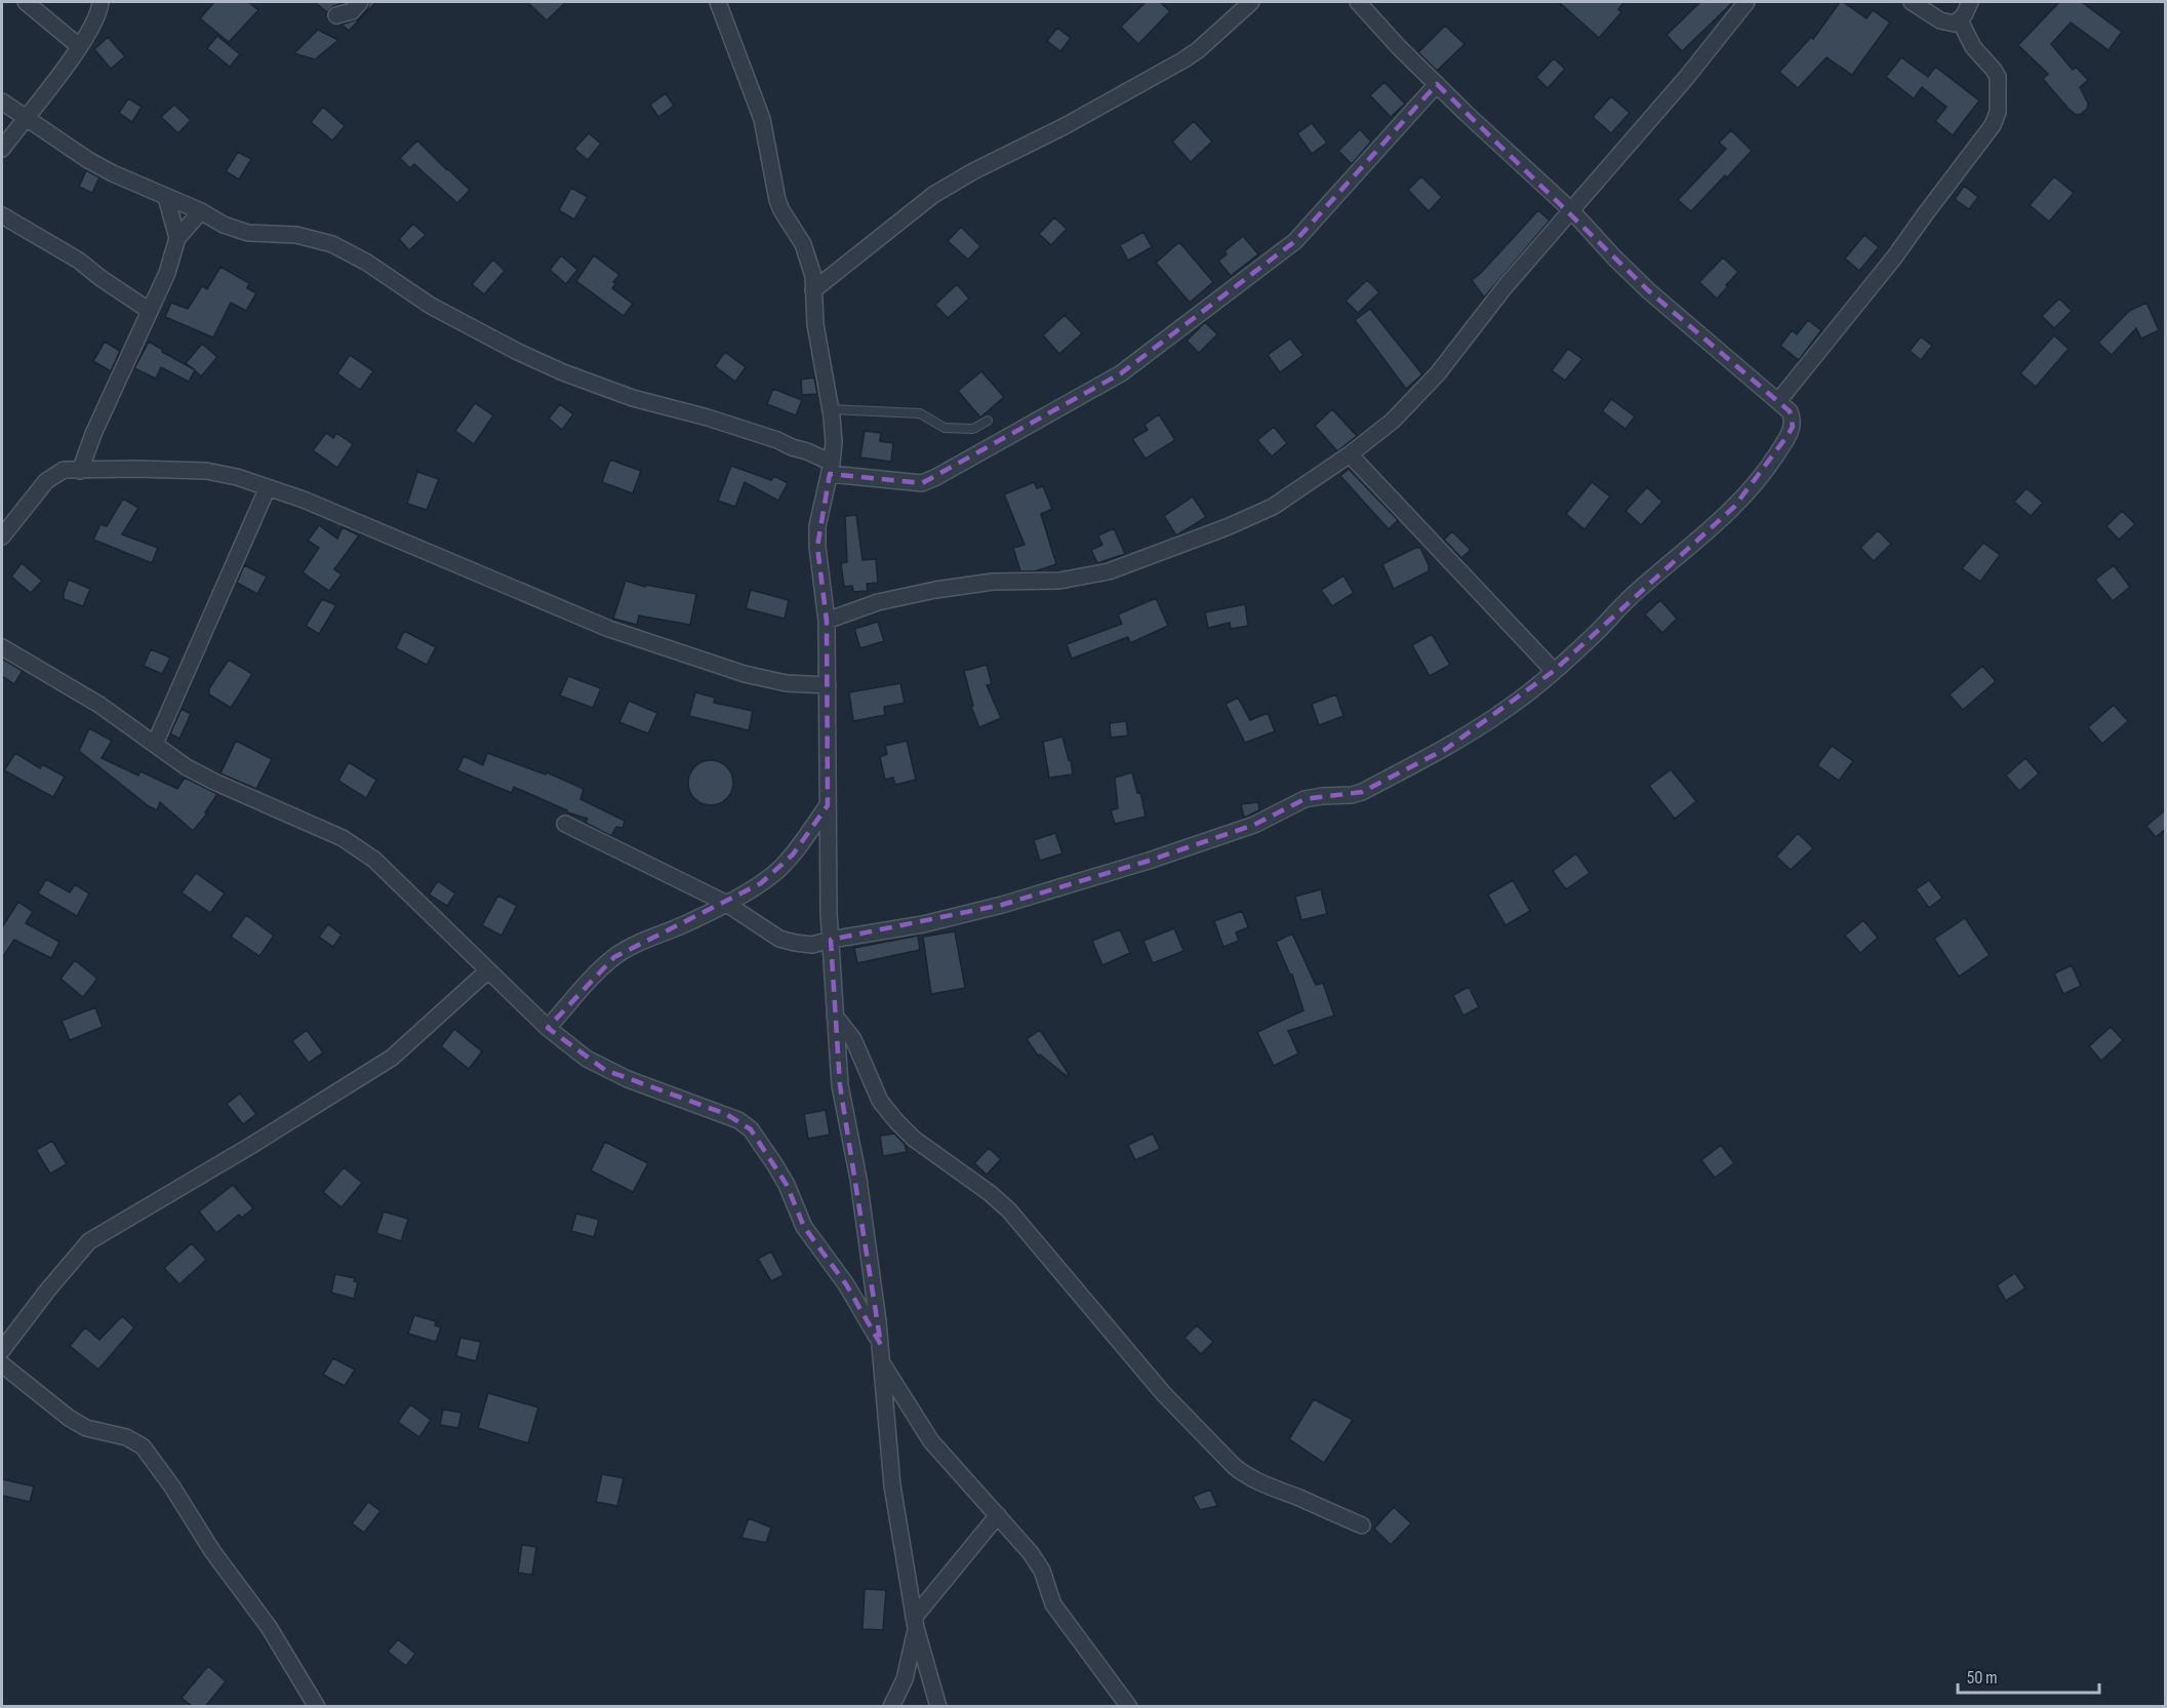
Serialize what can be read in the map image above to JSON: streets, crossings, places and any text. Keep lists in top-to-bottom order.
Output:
{
  "scale_bar": "50 m"
}
